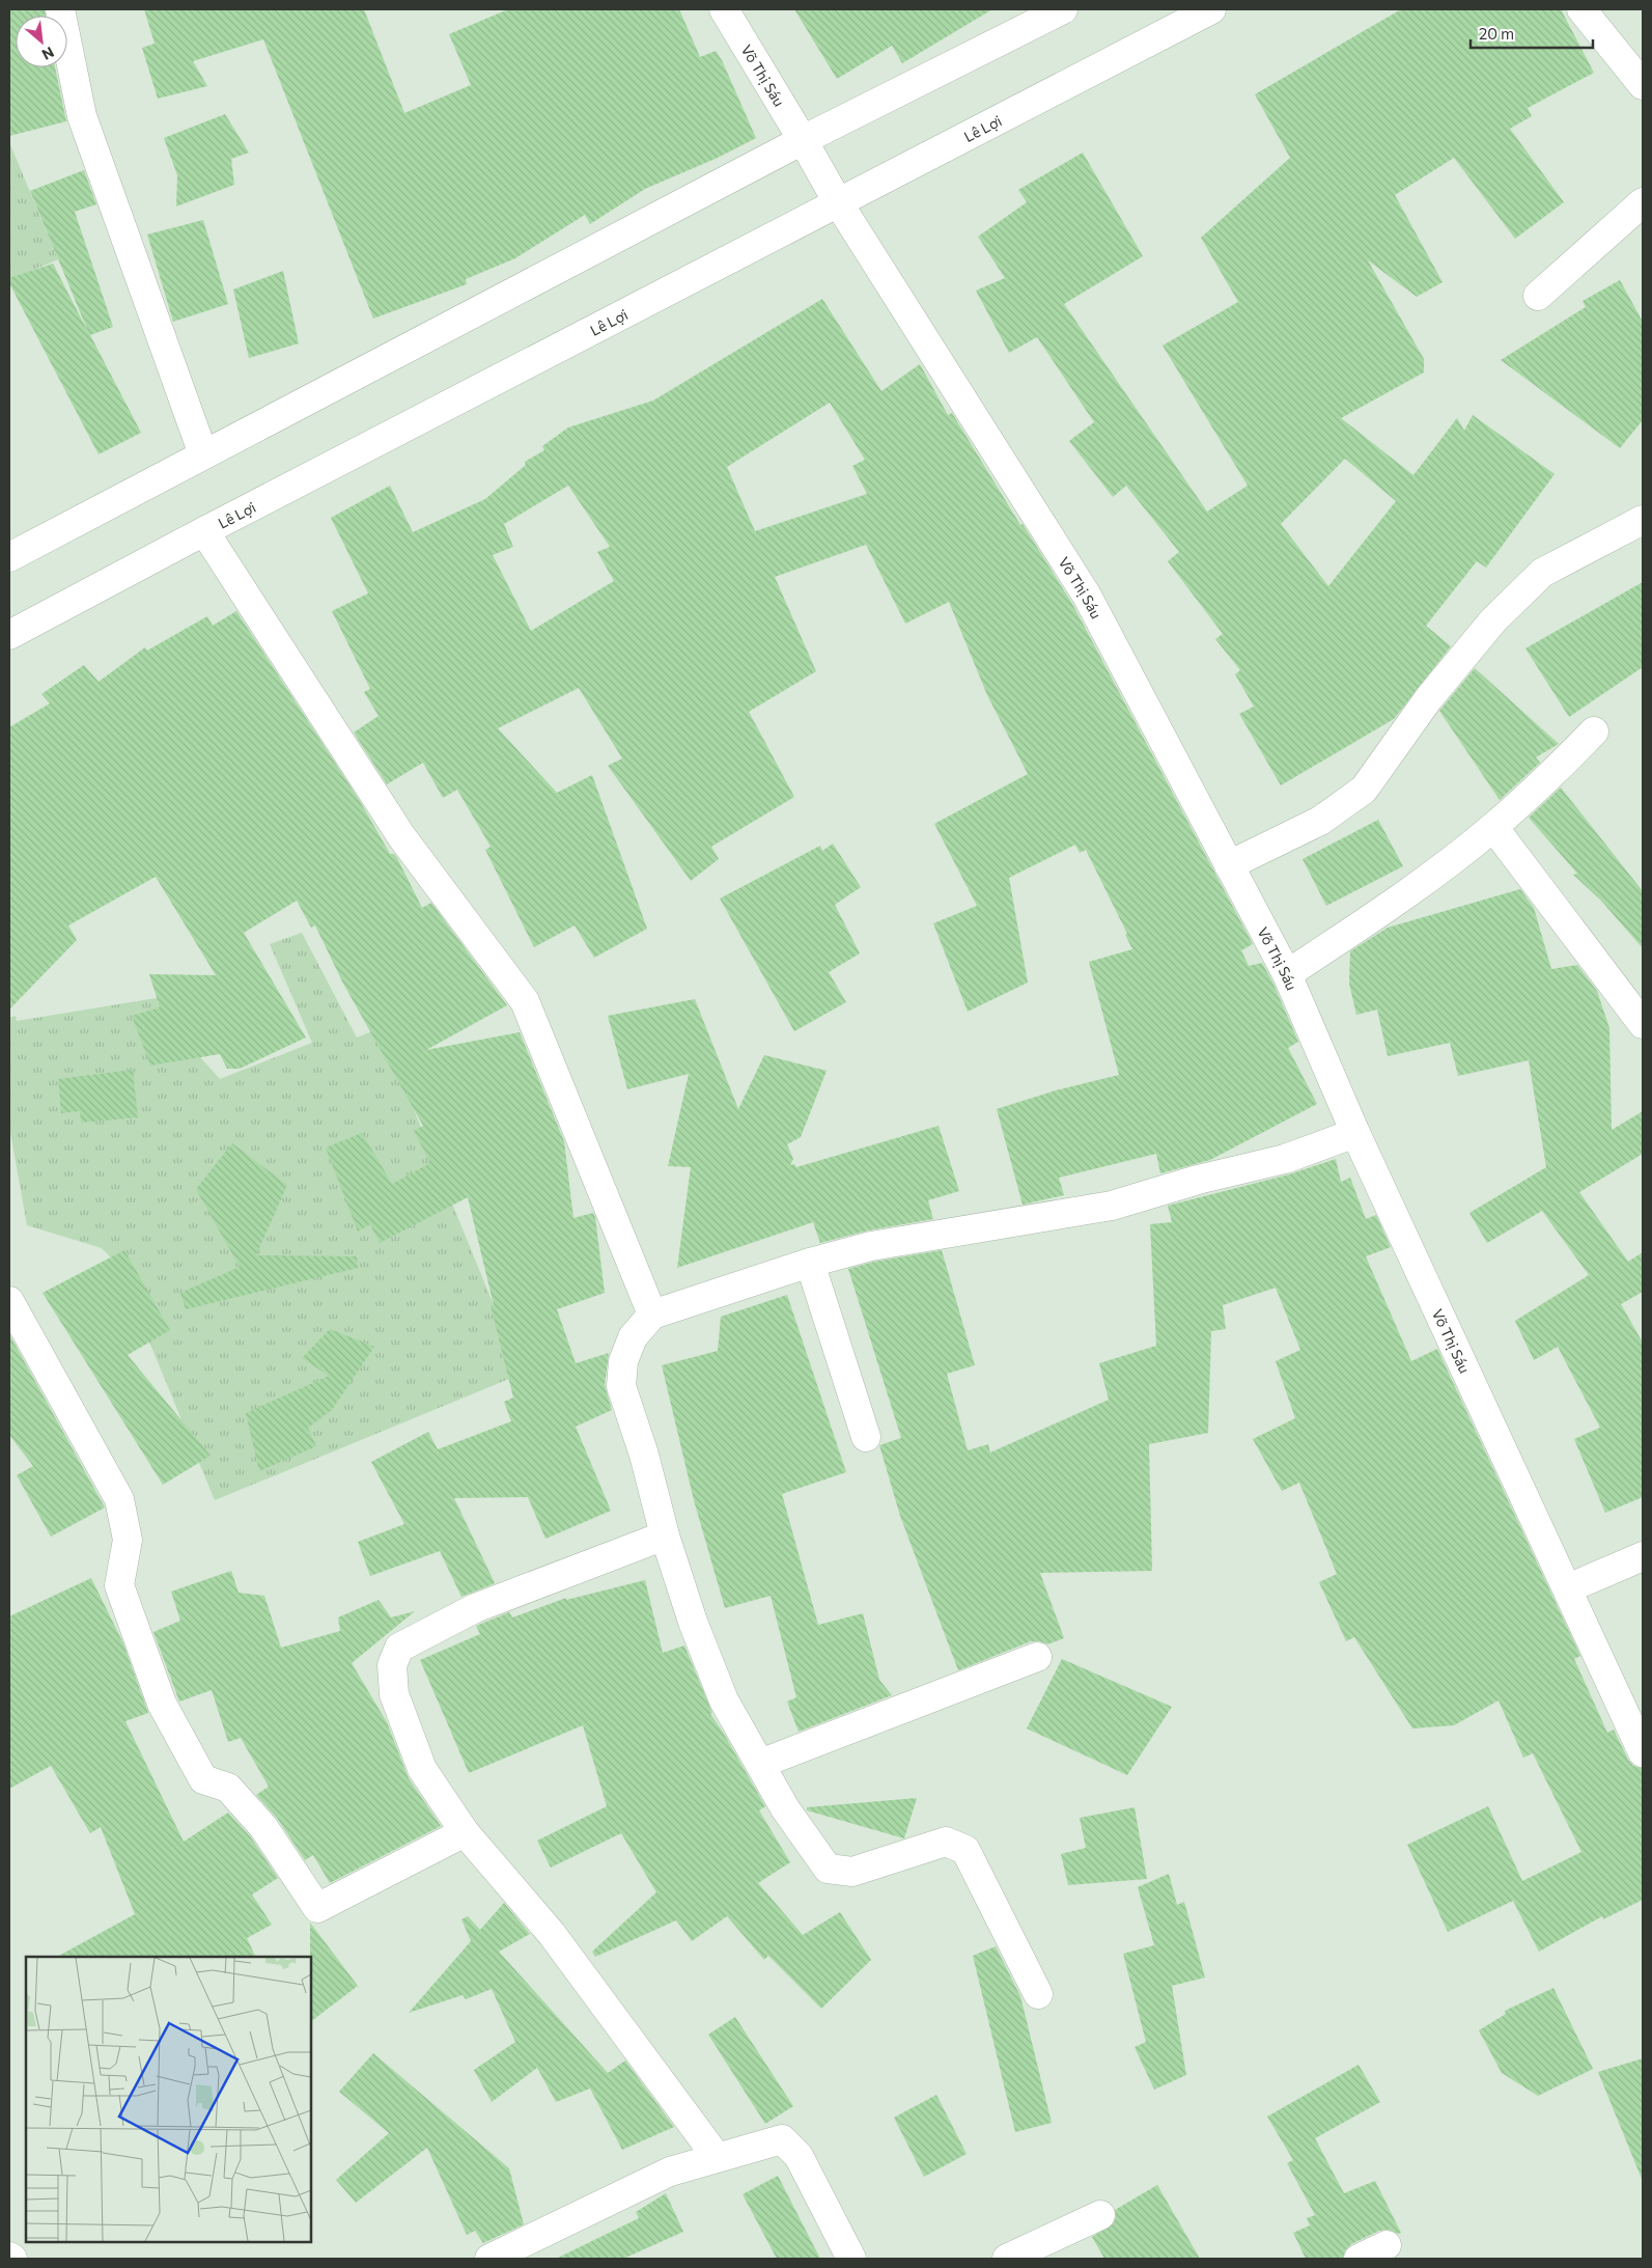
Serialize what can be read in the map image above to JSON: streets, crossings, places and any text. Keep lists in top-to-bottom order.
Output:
{
  "streets": {
    "street": ["Võ Thị Sáu", "Lê Lợi"]
  },
  "crossings": [
    ["Võ Thị Sáu", "Lê Lợi"]
  ],
  "scale_bar": "20 m",
  "north": "bottom right"
}
